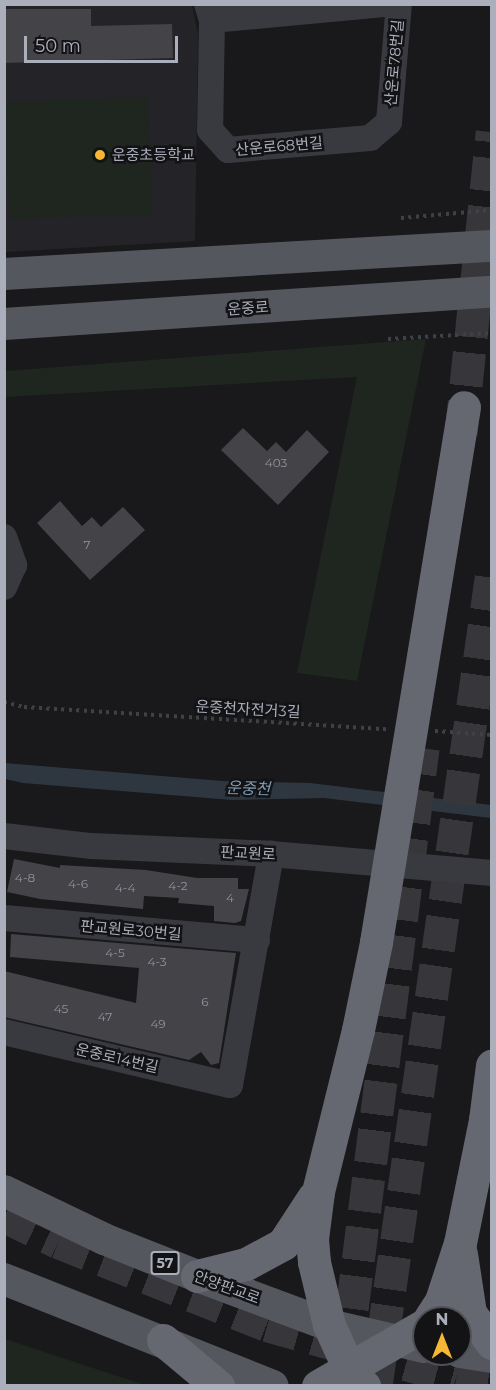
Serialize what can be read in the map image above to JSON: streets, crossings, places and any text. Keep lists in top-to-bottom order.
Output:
{
  "streets": {
    "main road": ["운중로", "57", "안양판교로"],
    "street": [
      "산운로78번길",
      "산운로68번길",
      "판교원로",
      "판교원로30번길",
      "운중로14번길"
    ],
    "path": ["운중천자전거3길"]
  },
  "crossings": [
    ["산운로78번길", "산운로68번길"],
    ["판교원로30번길", "운중로14번길"]
  ],
  "water": ["운중천"],
  "places": ["운중초등학교"],
  "house_numbers": [
    "403",
    "7",
    "4-8",
    "4-6",
    "4-2",
    "4-4",
    "4",
    "4-5",
    "4-3",
    "6",
    "45",
    "47",
    "49"
  ],
  "scale_bar": "50 m",
  "north": "top"
}
